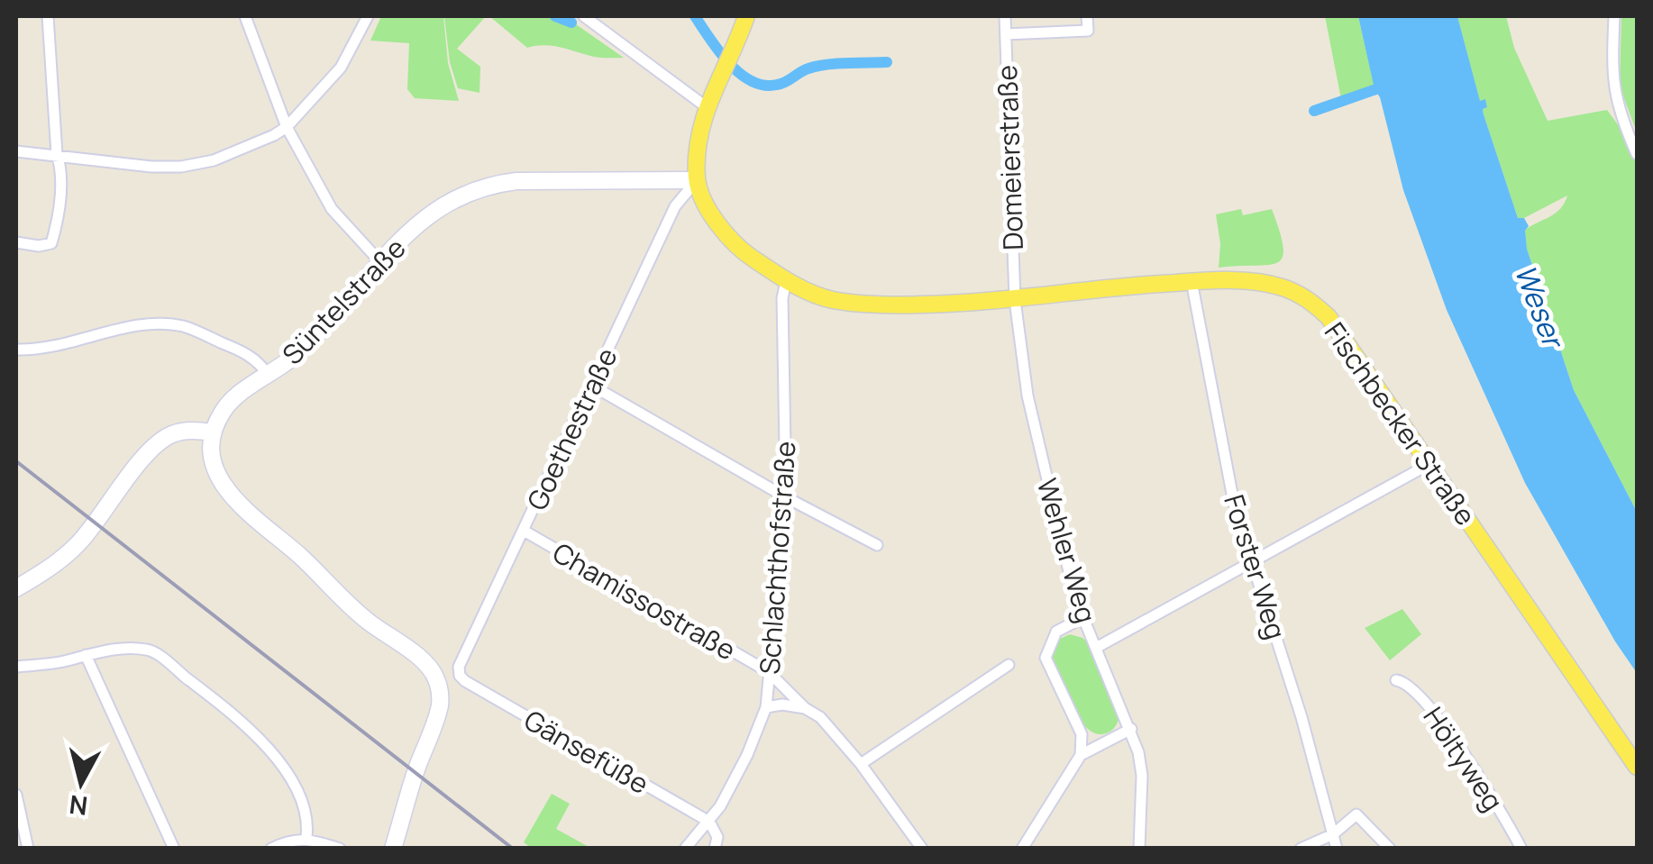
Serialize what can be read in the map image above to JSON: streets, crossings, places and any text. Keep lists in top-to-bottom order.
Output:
{
  "streets": {
    "main road": ["Süntelstraße", "Fischbecker Straße"],
    "street": [
      "Domeierstraße",
      "Goethestraße",
      "Wehler Weg",
      "Schlachthofstraße",
      "Forster Weg",
      "Chamissostraße",
      "Gänsefüße",
      "Höltyweg"
    ]
  },
  "crossings": [
    ["Domeierstraße", "Fischbecker Straße"],
    ["Domeierstraße", "Wehler Weg"],
    ["Süntelstraße", "Fischbecker Straße"],
    ["Süntelstraße", "Goethestraße"],
    ["Fischbecker Straße", "Goethestraße"],
    ["Fischbecker Straße", "Wehler Weg"],
    ["Fischbecker Straße", "Schlachthofstraße"],
    ["Fischbecker Straße", "Forster Weg"],
    ["Goethestraße", "Chamissostraße"],
    ["Goethestraße", "Gänsefüße"],
    ["Schlachthofstraße", "Chamissostraße"],
    ["Schlachthofstraße", "Gänsefüße"]
  ],
  "water": ["Weser"],
  "north": "bottom"
}
